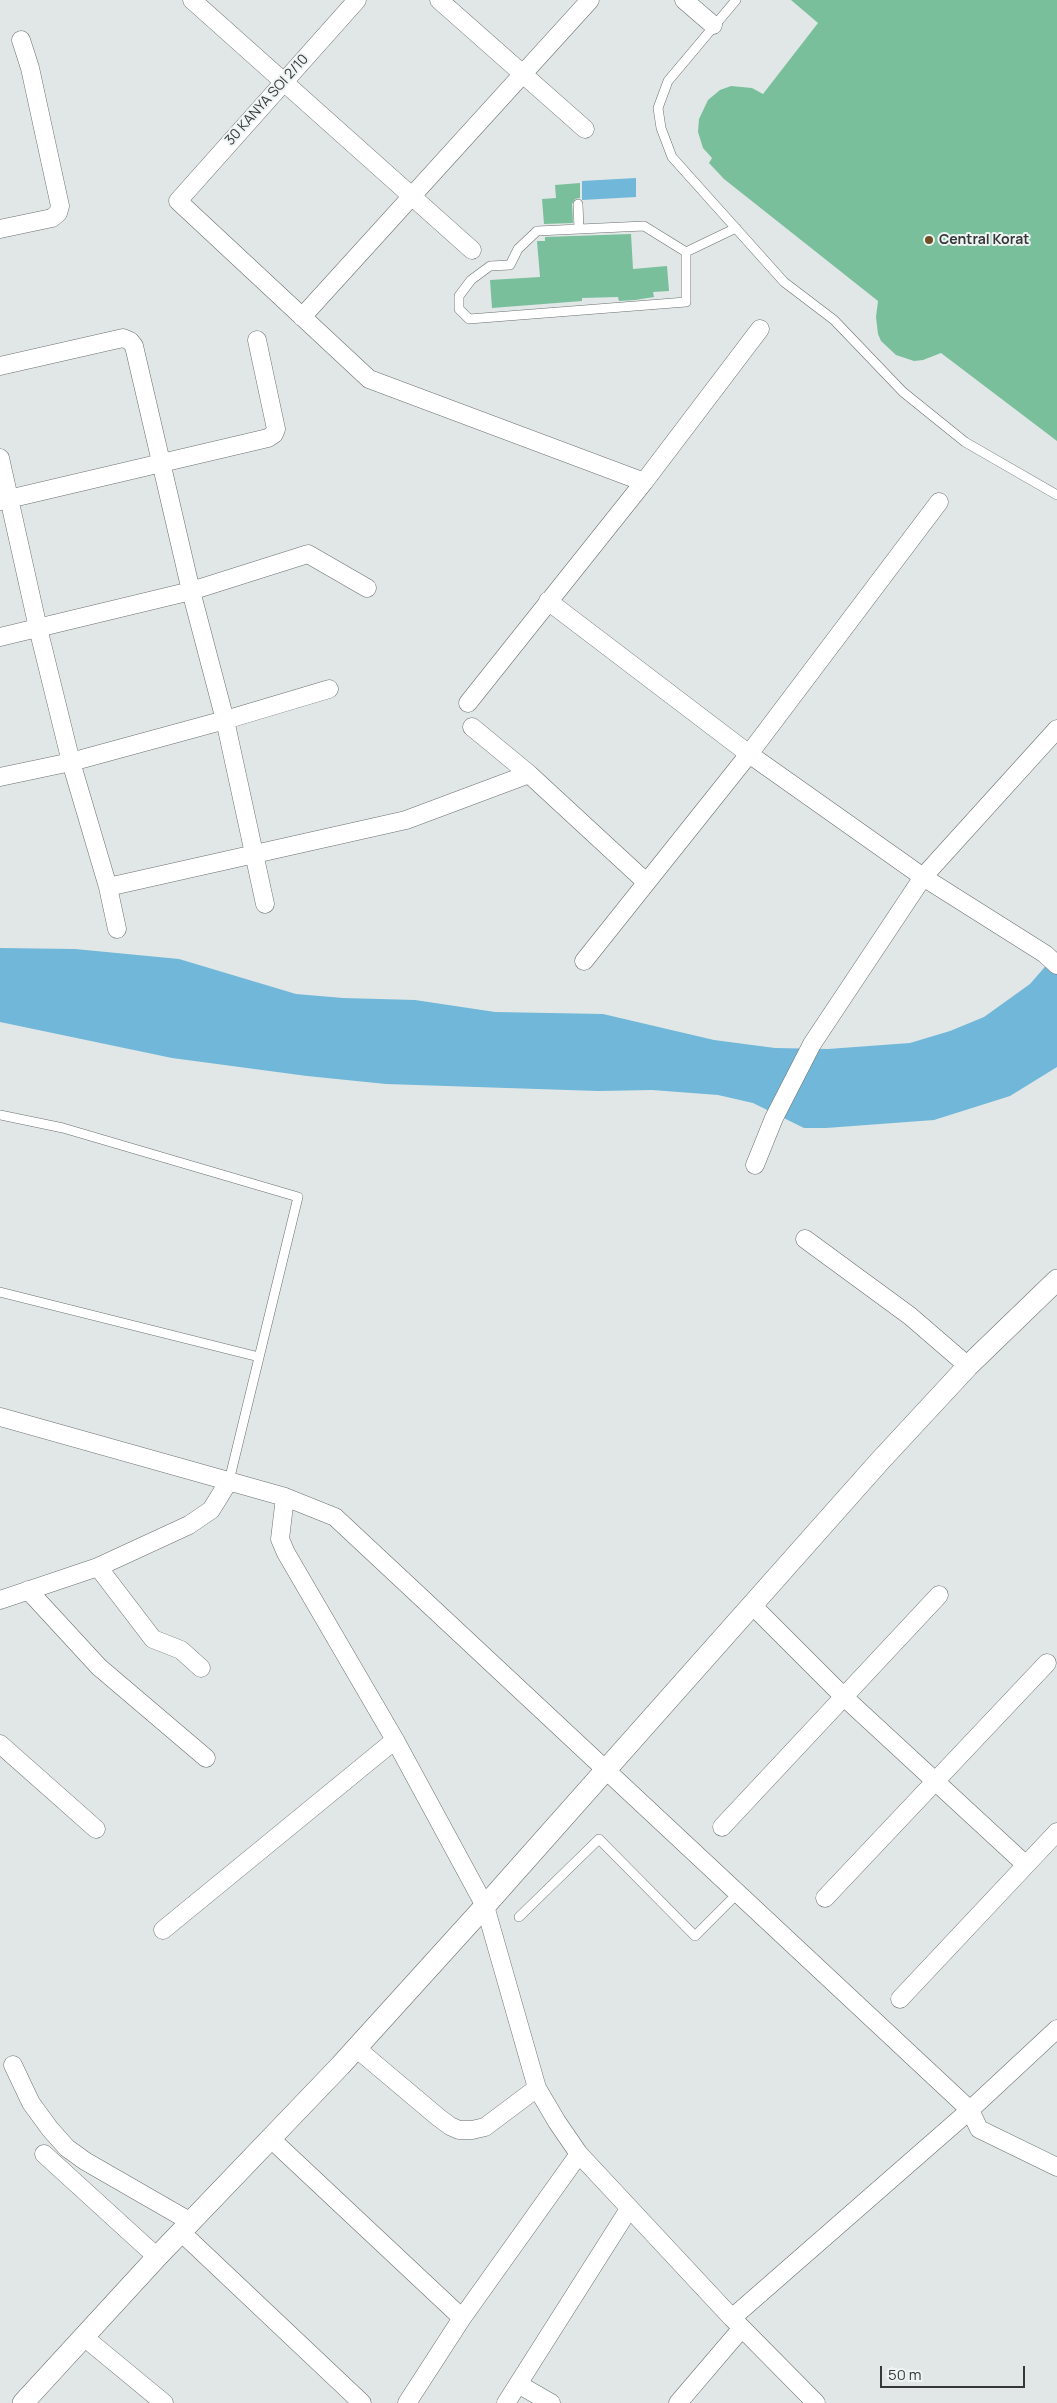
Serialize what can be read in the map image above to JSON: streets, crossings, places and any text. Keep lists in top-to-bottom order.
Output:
{
  "streets": {
    "street": ["30 KANYA SOI 2/10"]
  },
  "places": ["Central Korat"],
  "scale_bar": "50 m"
}
